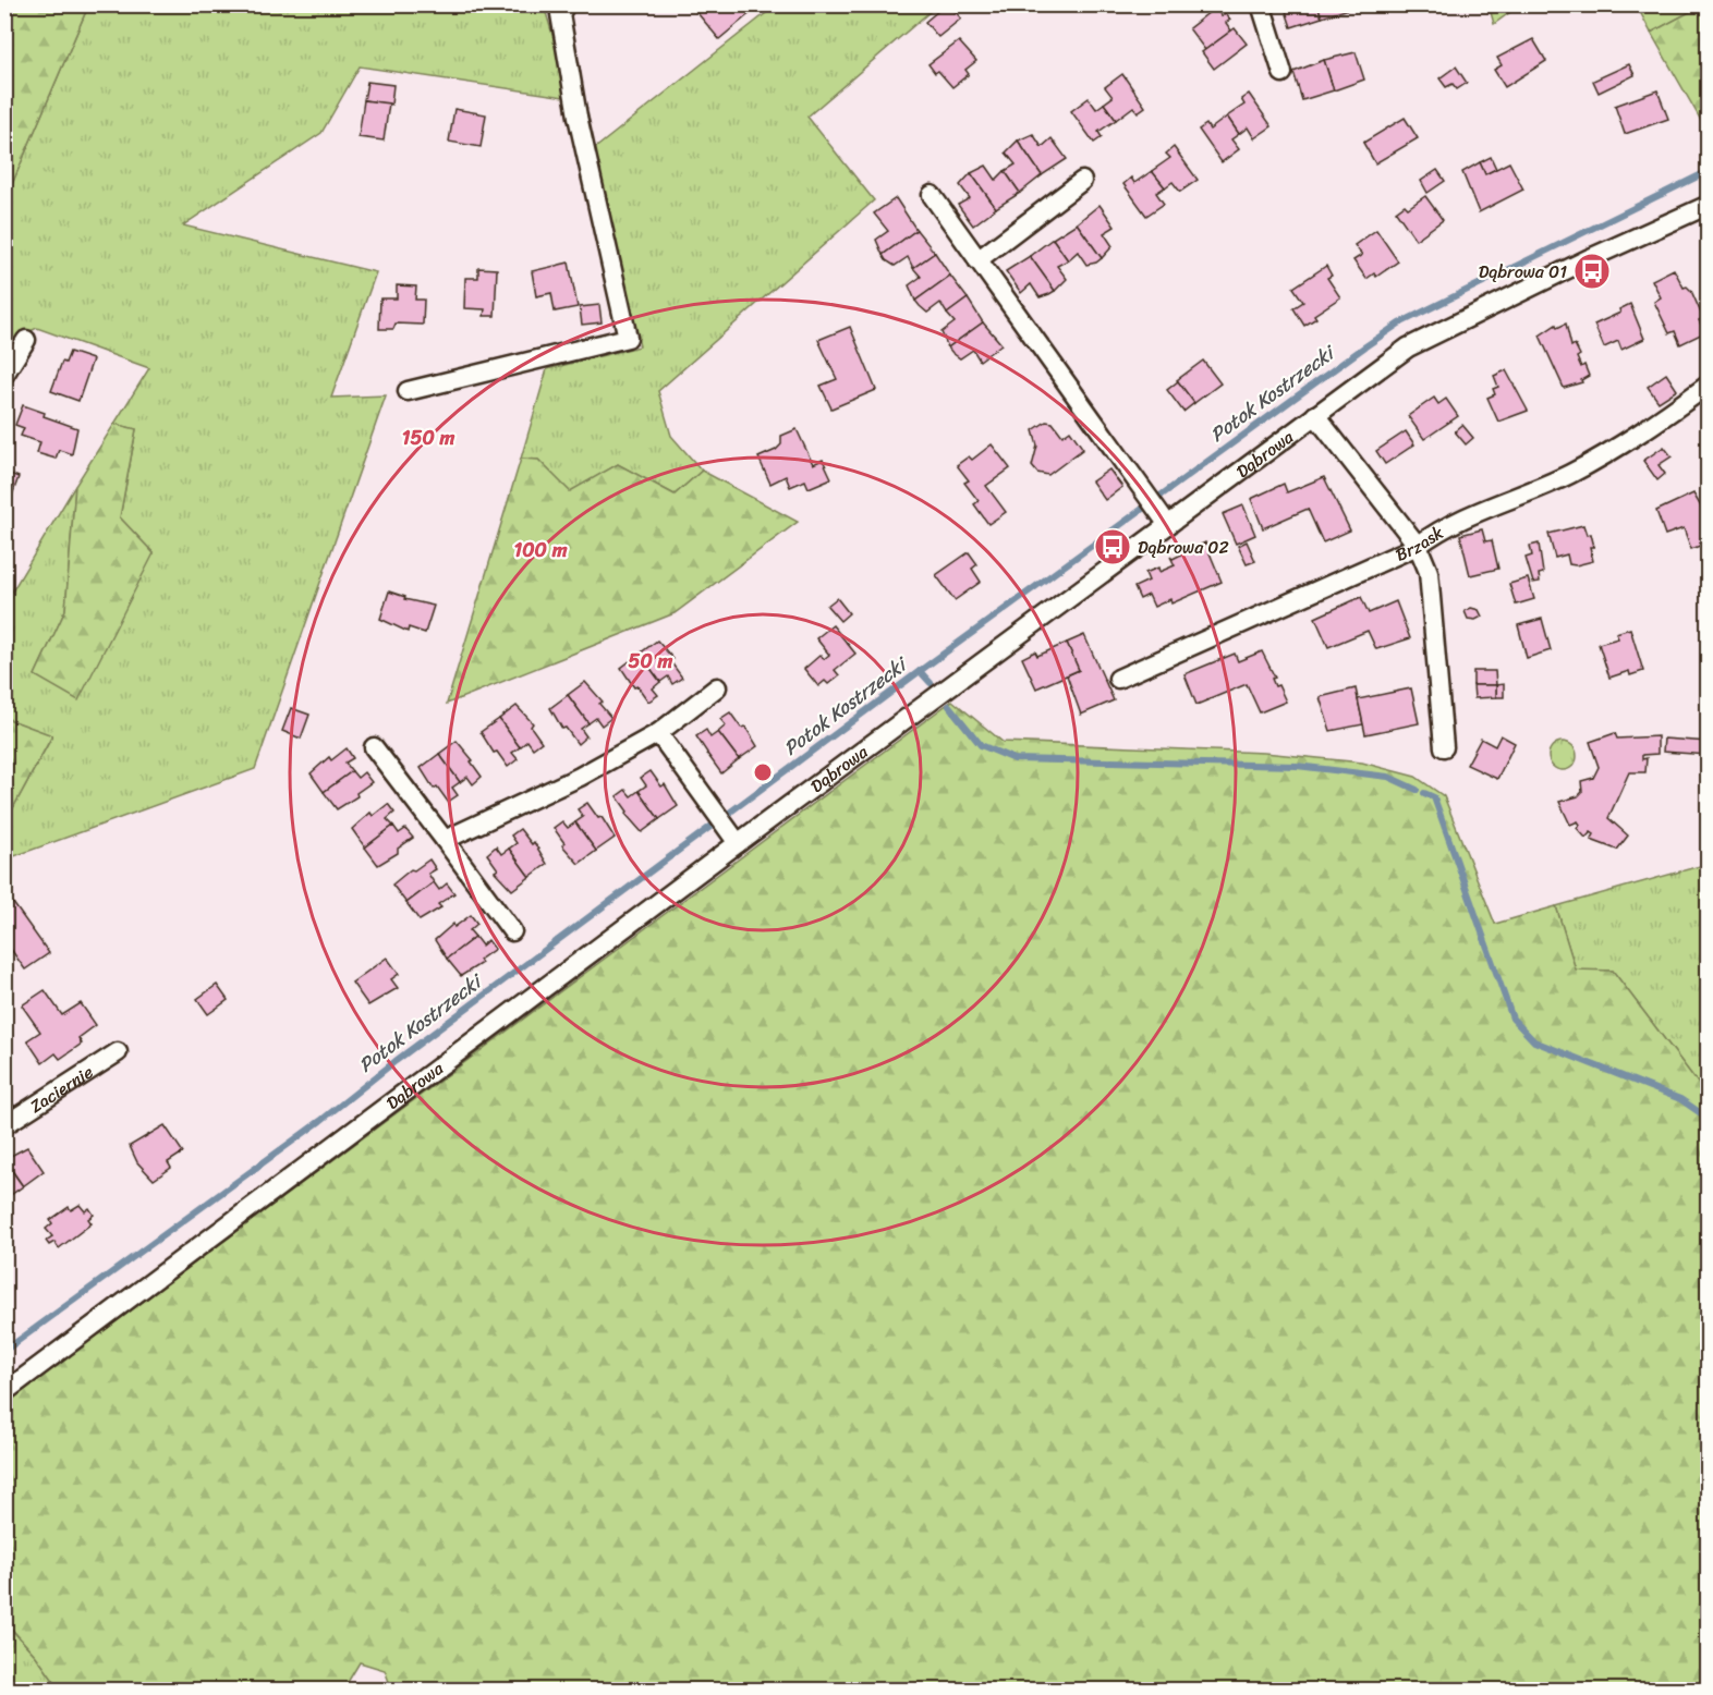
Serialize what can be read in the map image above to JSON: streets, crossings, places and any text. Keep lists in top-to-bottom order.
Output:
{
  "streets": {
    "street": ["Dąbrowa", "Brzask", "Zaciernie"]
  },
  "water": ["Potok Kostrzecki"],
  "places": {
    "bus stop": ["Dąbrowa 01", "Dąbrowa 02"]
  },
  "rings": ["150 m", "100 m", "50 m"]
}
